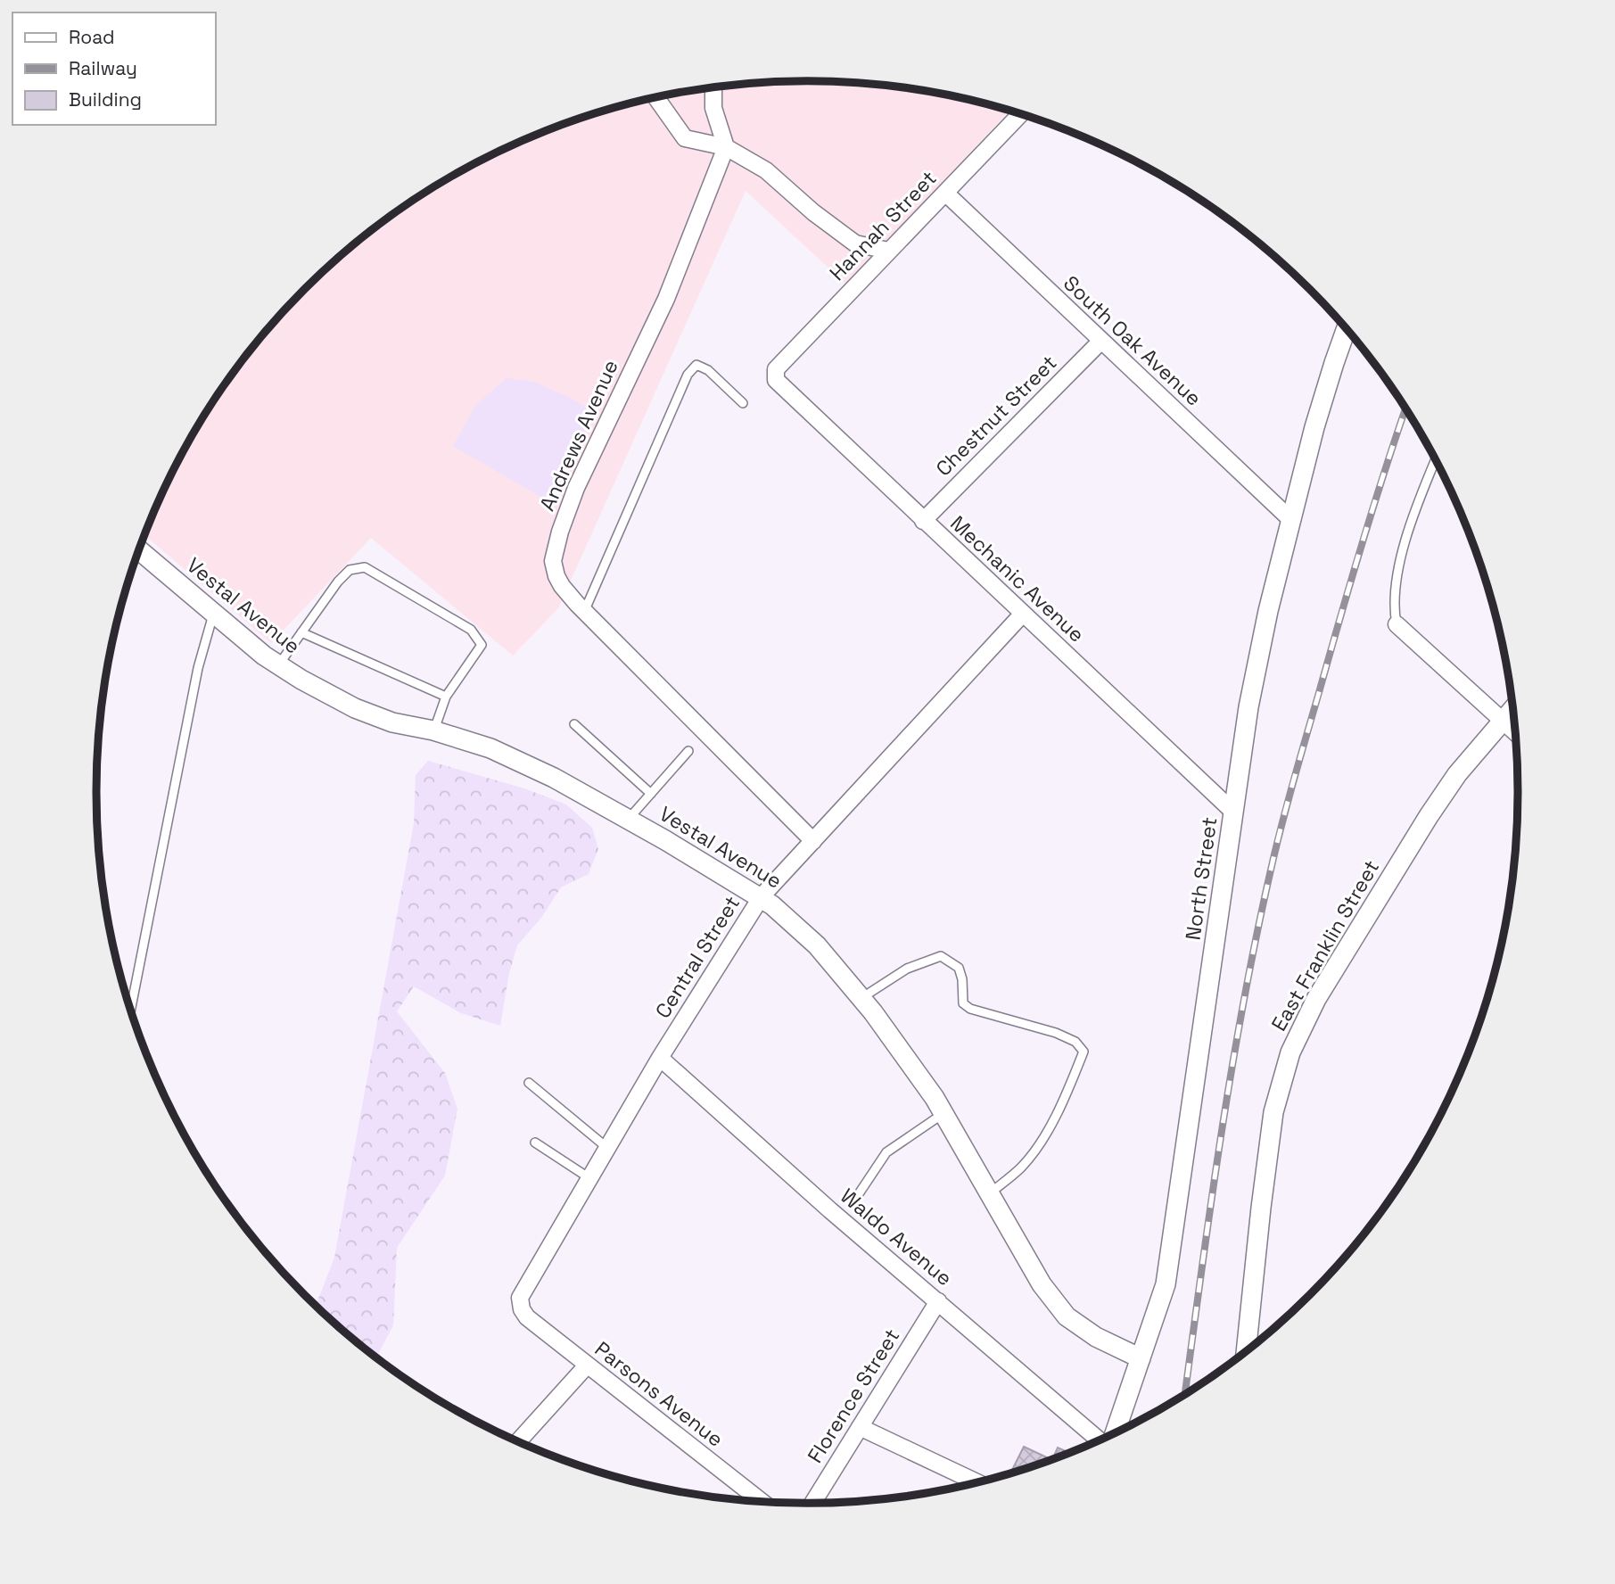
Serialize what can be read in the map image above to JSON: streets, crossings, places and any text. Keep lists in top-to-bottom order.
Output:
{
  "streets": {
    "street": [
      "Hannah Street",
      "South Oak Avenue",
      "Chestnut Street",
      "Andrews Avenue",
      "Mechanic Avenue",
      "Vestal Avenue",
      "North Street",
      "East Franklin Street",
      "Central Street",
      "Waldo Avenue",
      "Parsons Avenue",
      "Florence Street"
    ]
  },
  "crossings": [
    ["Hannah Street", "South Oak Avenue"],
    ["Hannah Street", "Mechanic Avenue"],
    ["South Oak Avenue", "Chestnut Street"],
    ["South Oak Avenue", "North Street"],
    ["Chestnut Street", "Mechanic Avenue"],
    ["Andrews Avenue", "Central Street"],
    ["Mechanic Avenue", "North Street"],
    ["Mechanic Avenue", "Central Street"],
    ["Vestal Avenue", "North Street"],
    ["Vestal Avenue", "Central Street"],
    ["Central Street", "Waldo Avenue"],
    ["Central Street", "Parsons Avenue"],
    ["Waldo Avenue", "Florence Street"]
  ],
  "legend": ["Road", "Railway", "Building"]
}
